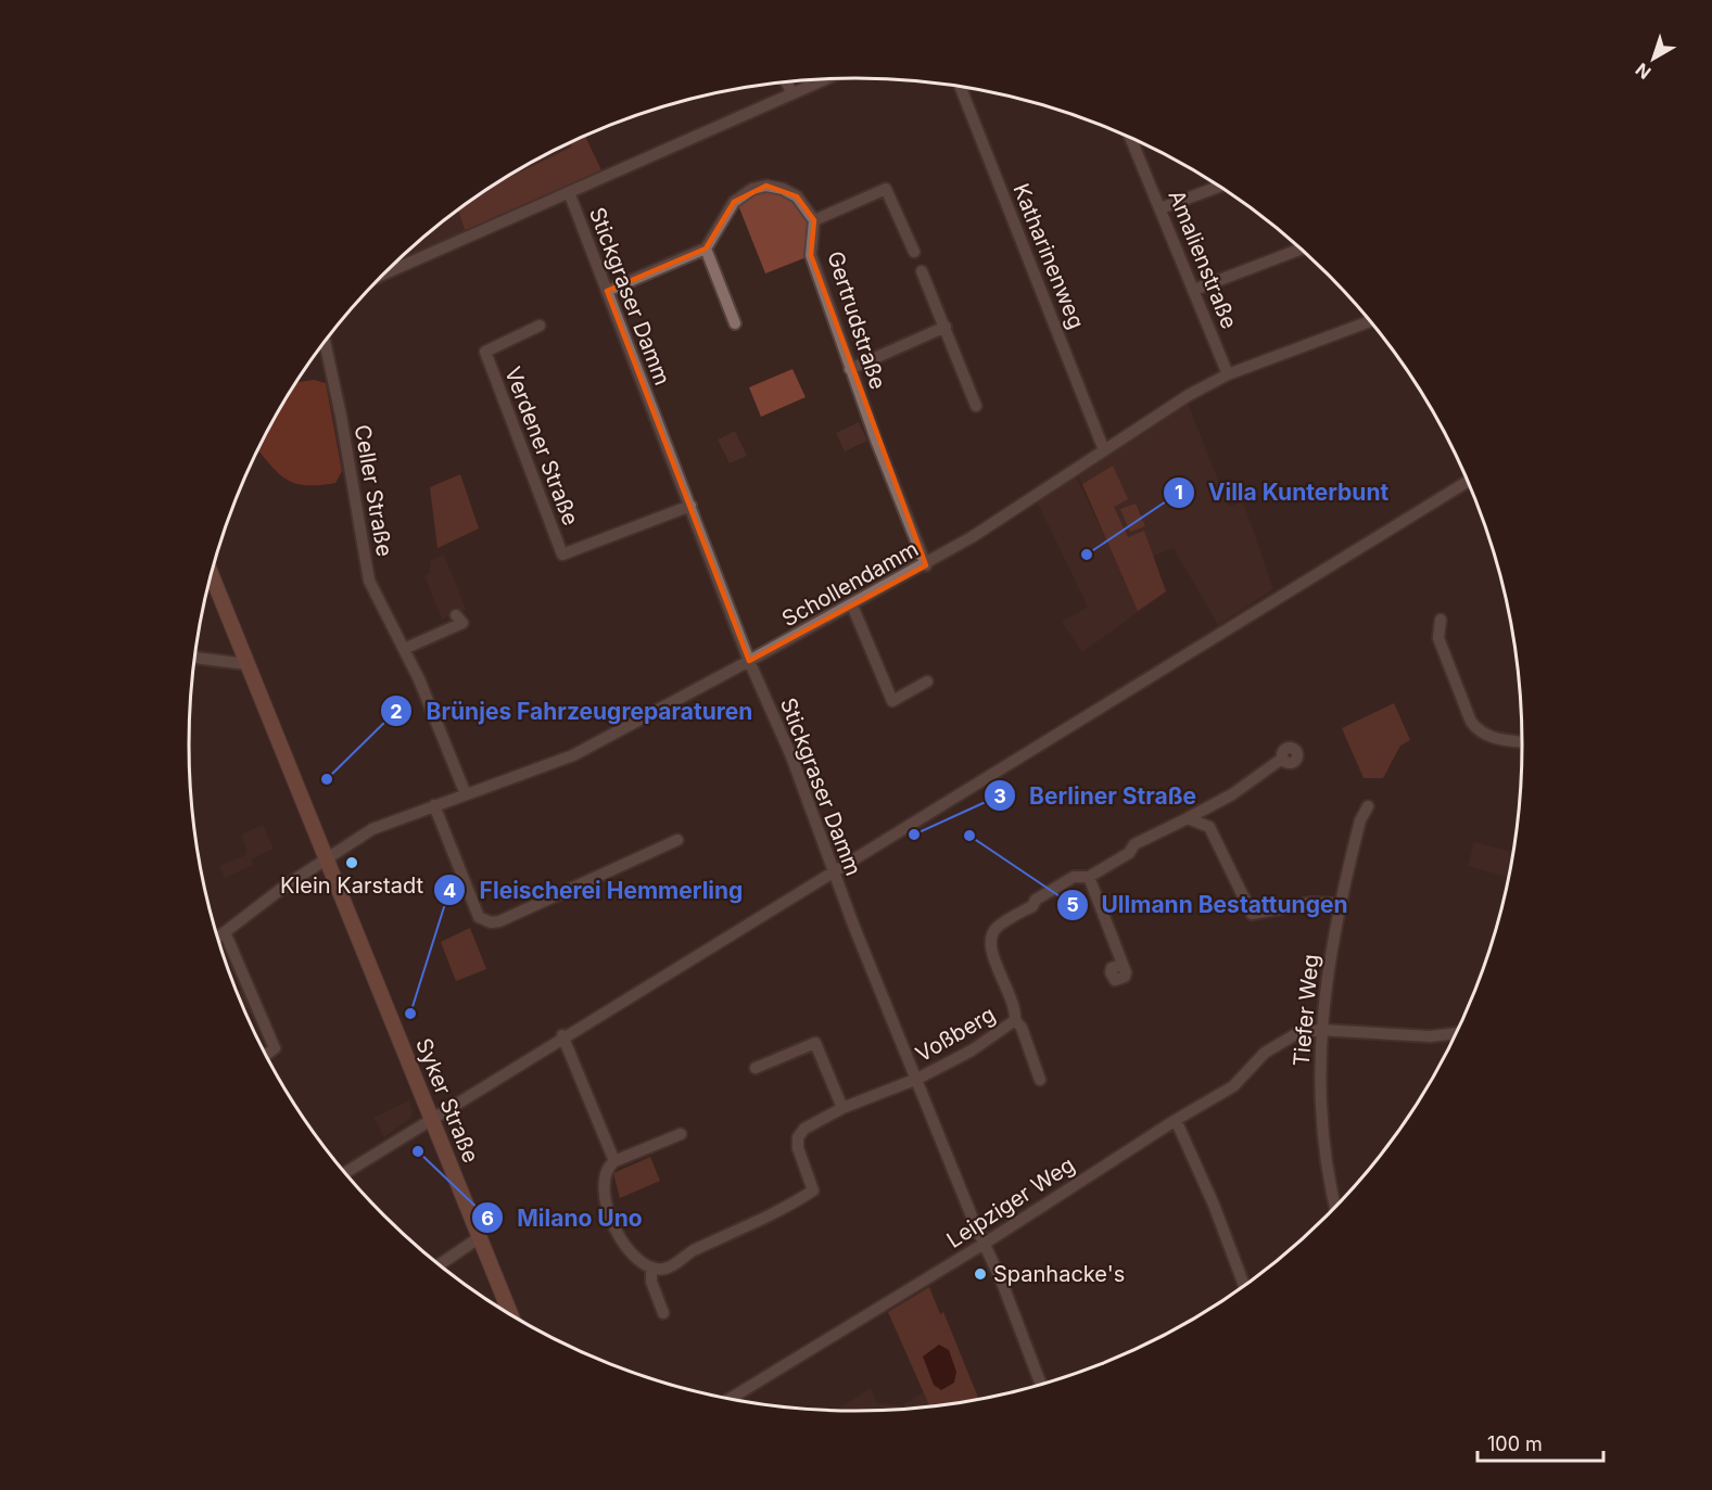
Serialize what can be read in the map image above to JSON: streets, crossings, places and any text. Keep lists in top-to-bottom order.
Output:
{
  "streets": {
    "main road": ["Syker Straße"],
    "street": [
      "Katharinenweg",
      "Amalienstraße",
      "Stickgraser Damm",
      "Gertrudstraße",
      "Verdener Straße",
      "Celler Straße",
      "Schollendamm",
      "Tiefer Weg",
      "Voßberg",
      "Leipziger Weg"
    ]
  },
  "crossings": [
    ["Katharinenweg", "Schollendamm"],
    ["Amalienstraße", "Schollendamm"],
    ["Stickgraser Damm", "Verdener Straße"],
    ["Stickgraser Damm", "Schollendamm"],
    ["Stickgraser Damm", "Voßberg"],
    ["Stickgraser Damm", "Leipziger Weg"],
    ["Gertrudstraße", "Schollendamm"],
    ["Celler Straße", "Schollendamm"],
    ["Schollendamm", "Syker Straße"],
    ["Tiefer Weg", "Leipziger Weg"]
  ],
  "places": [
    "Villa Kunterbunt",
    "Brünjes Fahrzeugreparaturen",
    "Berliner Straße",
    "Ullmann Bestattungen",
    "Klein Karstadt",
    "Fleischerei Hemmerling",
    "Milano Uno",
    "Spanhacke's"
  ],
  "scale_bar": "100 m",
  "north": "bottom left"
}
